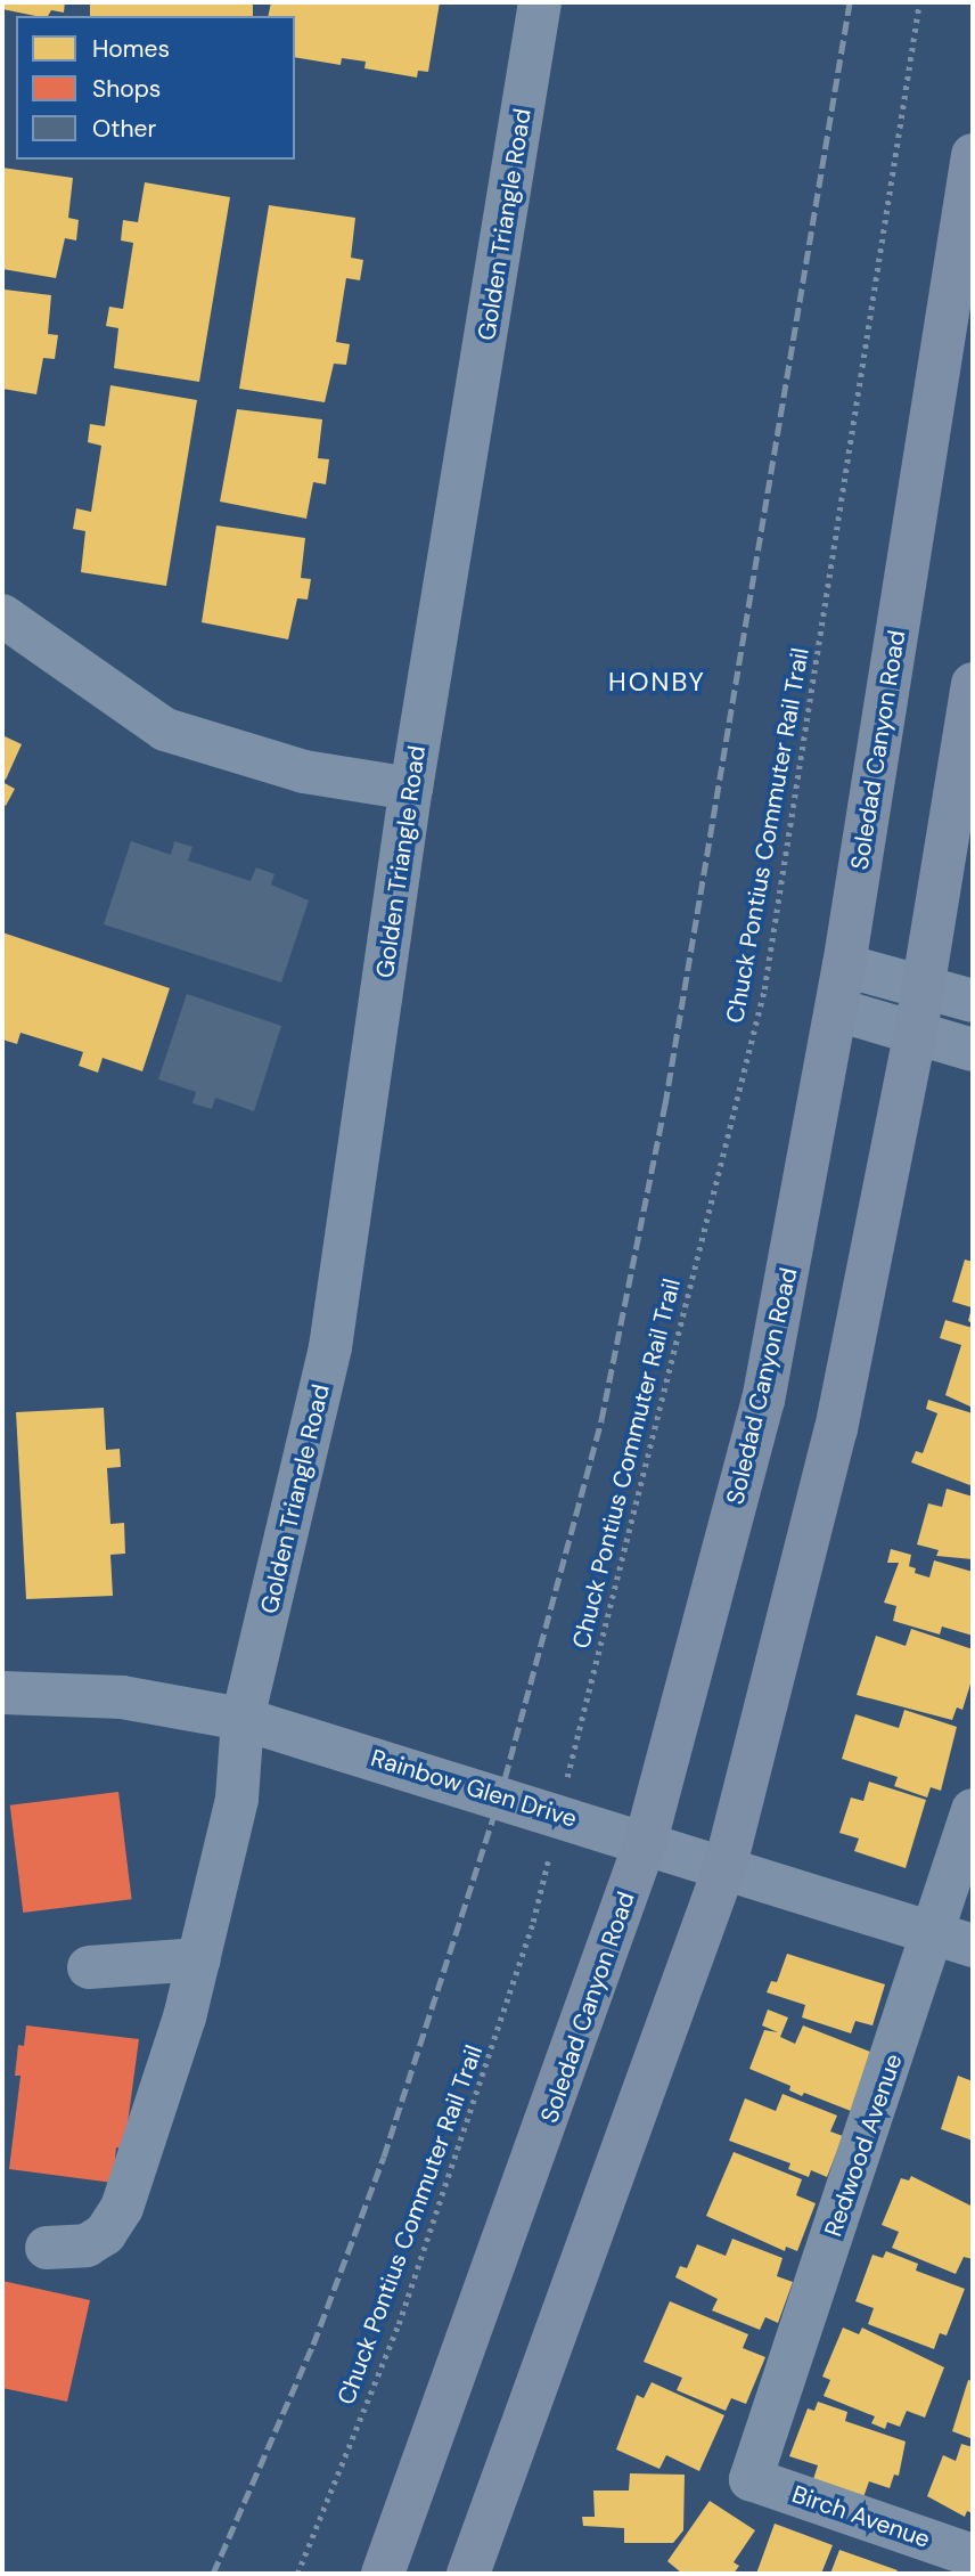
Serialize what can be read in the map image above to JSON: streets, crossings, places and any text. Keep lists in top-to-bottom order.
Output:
{
  "streets": {
    "main road": ["Soledad Canyon Road"],
    "street": [
      "Golden Triangle Road",
      "Rainbow Glen Drive",
      "Redwood Avenue",
      "Birch Avenue"
    ],
    "path": ["Chuck Pontius Commuter Rail Trail"]
  },
  "crossings": [
    ["Golden Triangle Road", "Rainbow Glen Drive"],
    ["Soledad Canyon Road", "Rainbow Glen Drive"],
    ["Rainbow Glen Drive", "Redwood Avenue"],
    ["Redwood Avenue", "Birch Avenue"]
  ],
  "districts": ["HONBY"],
  "legend": ["Homes", "Shops", "Other"]
}
